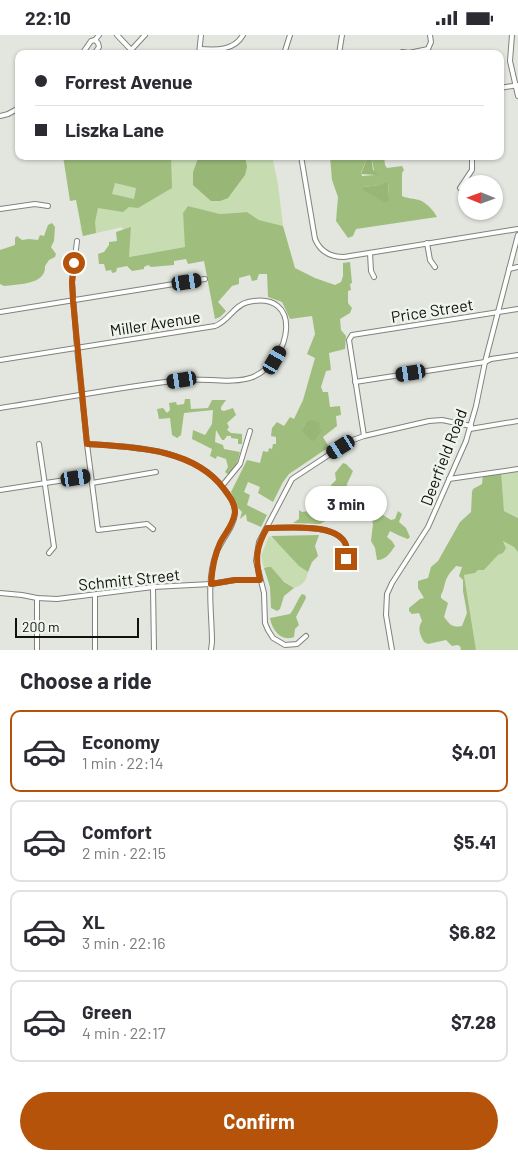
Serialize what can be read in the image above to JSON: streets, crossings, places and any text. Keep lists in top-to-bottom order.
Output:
{
  "streets": {
    "street": [
      "Price Street",
      "Miller Avenue",
      "Deerfield Road",
      "Schmitt Street"
    ]
  },
  "crossings": [
    ["Price Street", "Deerfield Road"]
  ],
  "scale_bar": "200 m",
  "north": "left",
  "page": {
    "status": "22:10",
    "banner": ["Forrest Avenue", "Liszka Lane"],
    "bubble": "3 min",
    "scale": "200 m",
    "heading": "Choose a ride",
    "list": [
      {
        "name": "Economy",
        "note": "1 min · 22:14",
        "value": "$4.01"
      },
      {
        "name": "Comfort",
        "note": "2 min · 22:15",
        "value": "$5.41"
      },
      {
        "name": "XL",
        "note": "3 min · 22:16",
        "value": "$6.82"
      },
      {
        "name": "Green",
        "note": "4 min · 22:17",
        "value": "$7.28"
      }
    ],
    "buttons": "Confirm"
  }
}
